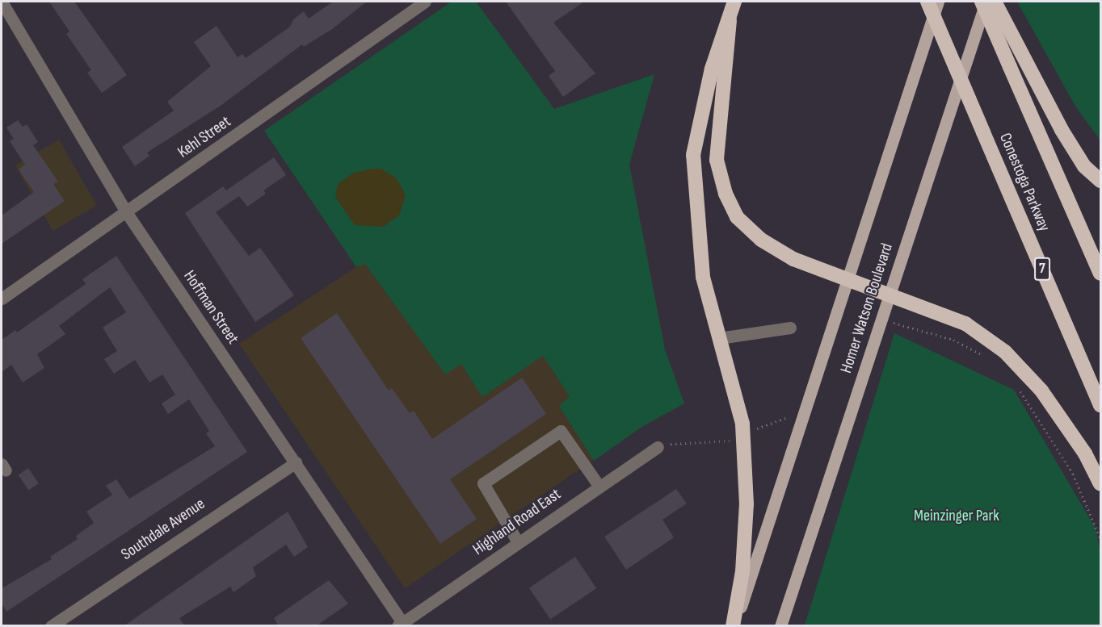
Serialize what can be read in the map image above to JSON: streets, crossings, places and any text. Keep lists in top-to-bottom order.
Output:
{
  "streets": {
    "highway": ["Conestoga Parkway", "7"],
    "main road": ["Homer Watson Boulevard"],
    "street": [
      "Kehl Street",
      "Hoffman Street",
      "Highland Road East",
      "Southdale Avenue"
    ]
  },
  "crossings": [
    ["Kehl Street", "Hoffman Street"],
    ["Hoffman Street", "Highland Road East"],
    ["Hoffman Street", "Southdale Avenue"]
  ],
  "parks": ["Meinzinger Park"]
}
